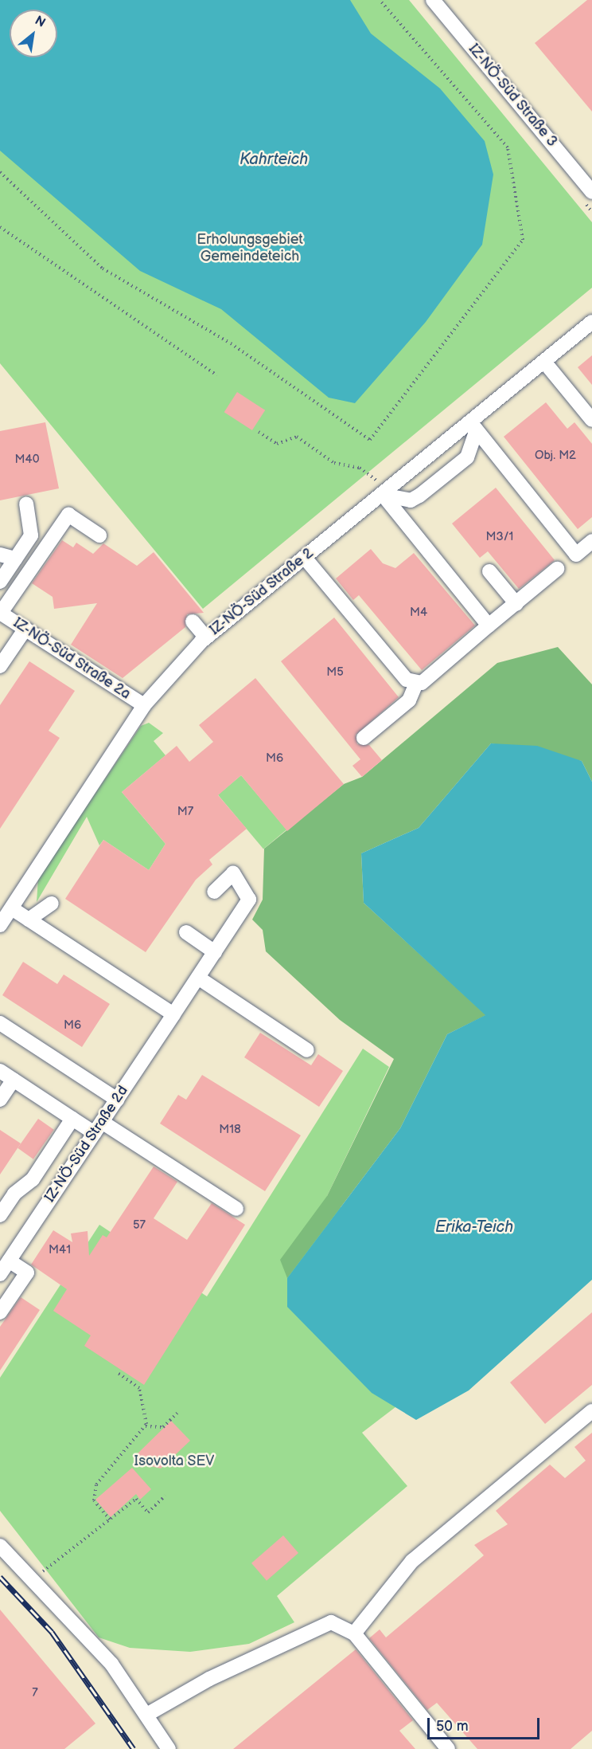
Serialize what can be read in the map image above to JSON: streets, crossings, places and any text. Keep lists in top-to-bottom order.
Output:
{
  "streets": {
    "street": [
      "IZ-NÖ-Süd Straße 3",
      "IZ-NÖ-Süd Straße 2",
      "IZ-NÖ-Süd Straße 2a",
      "IZ-NÖ-Süd Straße 2d"
    ]
  },
  "crossings": [
    ["IZ-NÖ-Süd Straße 2", "IZ-NÖ-Süd Straße 2a"]
  ],
  "water": ["Kahrteich", "Erika-Teich"],
  "parks": ["Erholungsgebiet Gemeindeteich", "Isovolta SEV"],
  "house_numbers": [
    "Obj. M2",
    "M40",
    "M3/1",
    "M4",
    "M5",
    "M6",
    "M7",
    "M6",
    "M18",
    "57",
    "M41",
    "7"
  ],
  "scale_bar": "50 m",
  "north": "top right"
}
